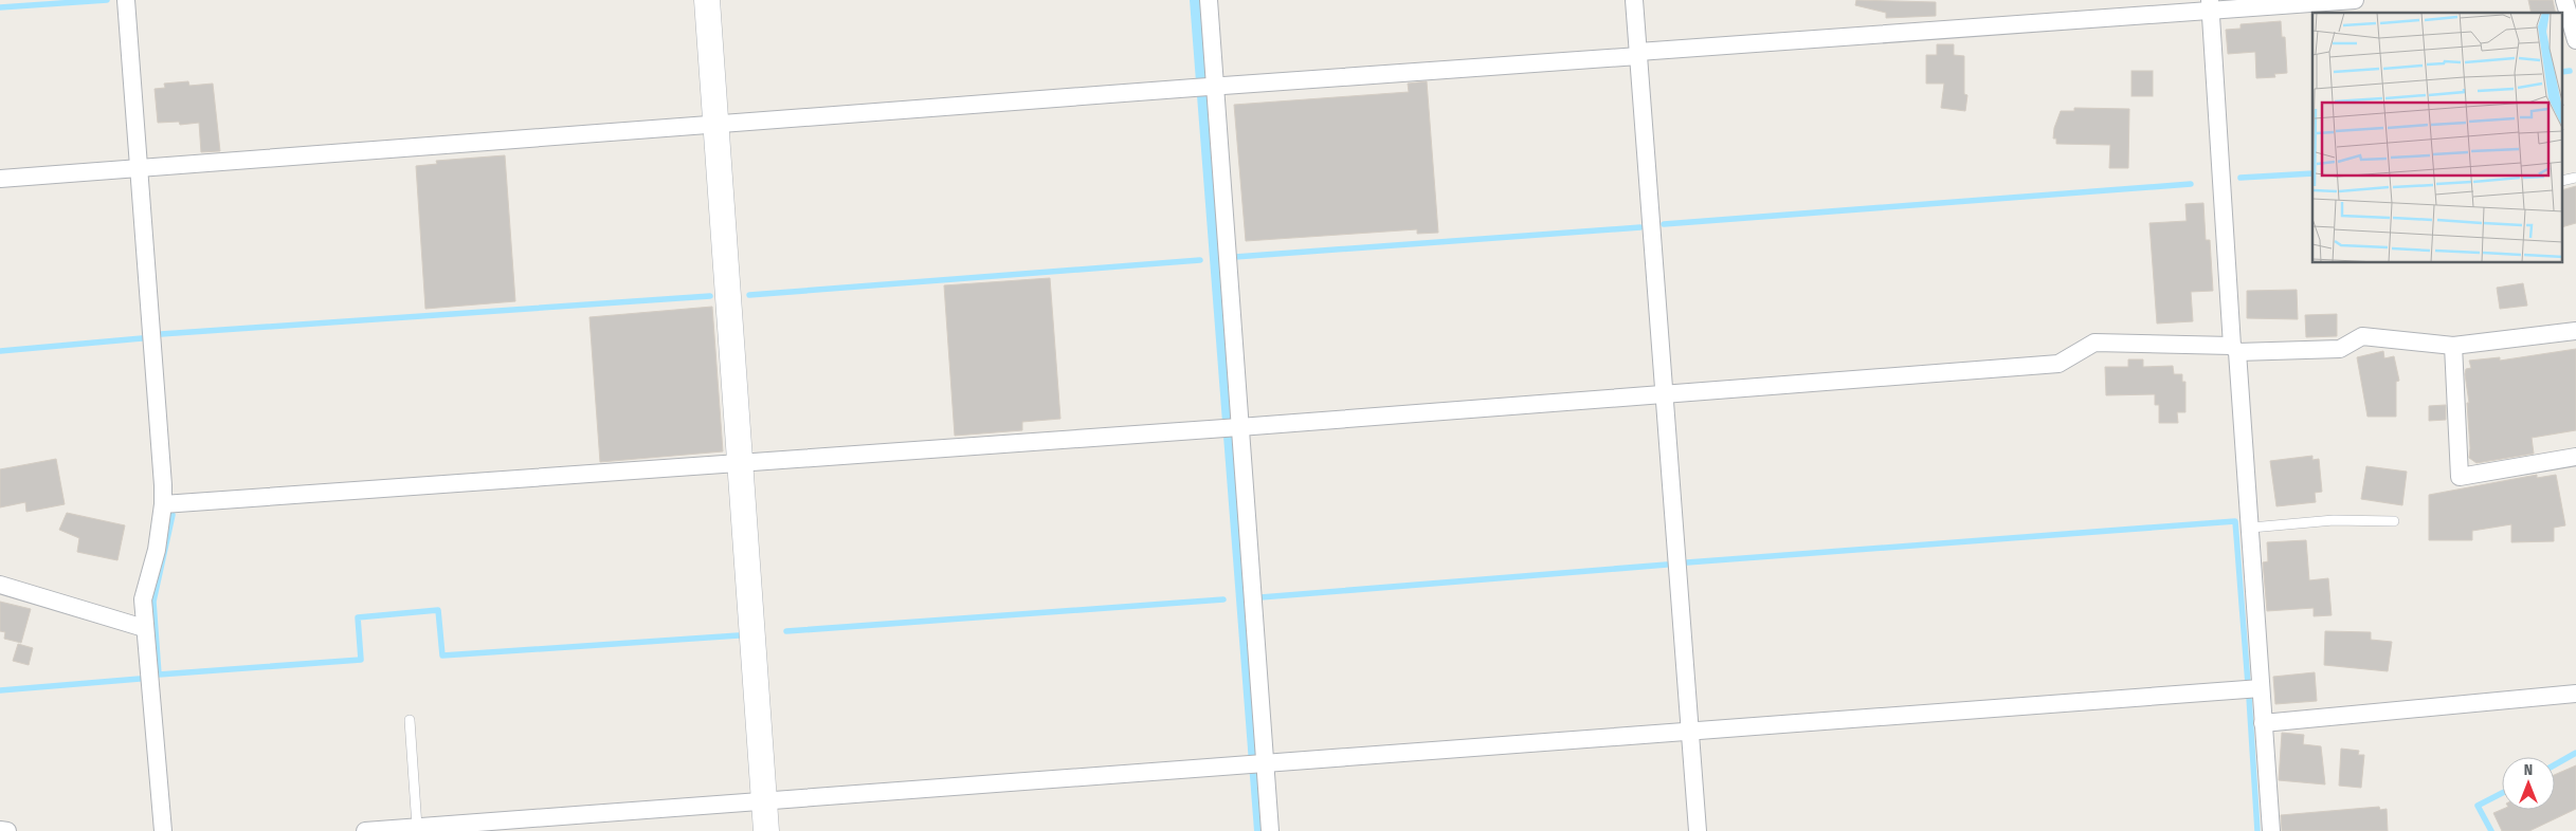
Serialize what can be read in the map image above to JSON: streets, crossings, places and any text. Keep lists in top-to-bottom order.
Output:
{
  "north": "top"
}
